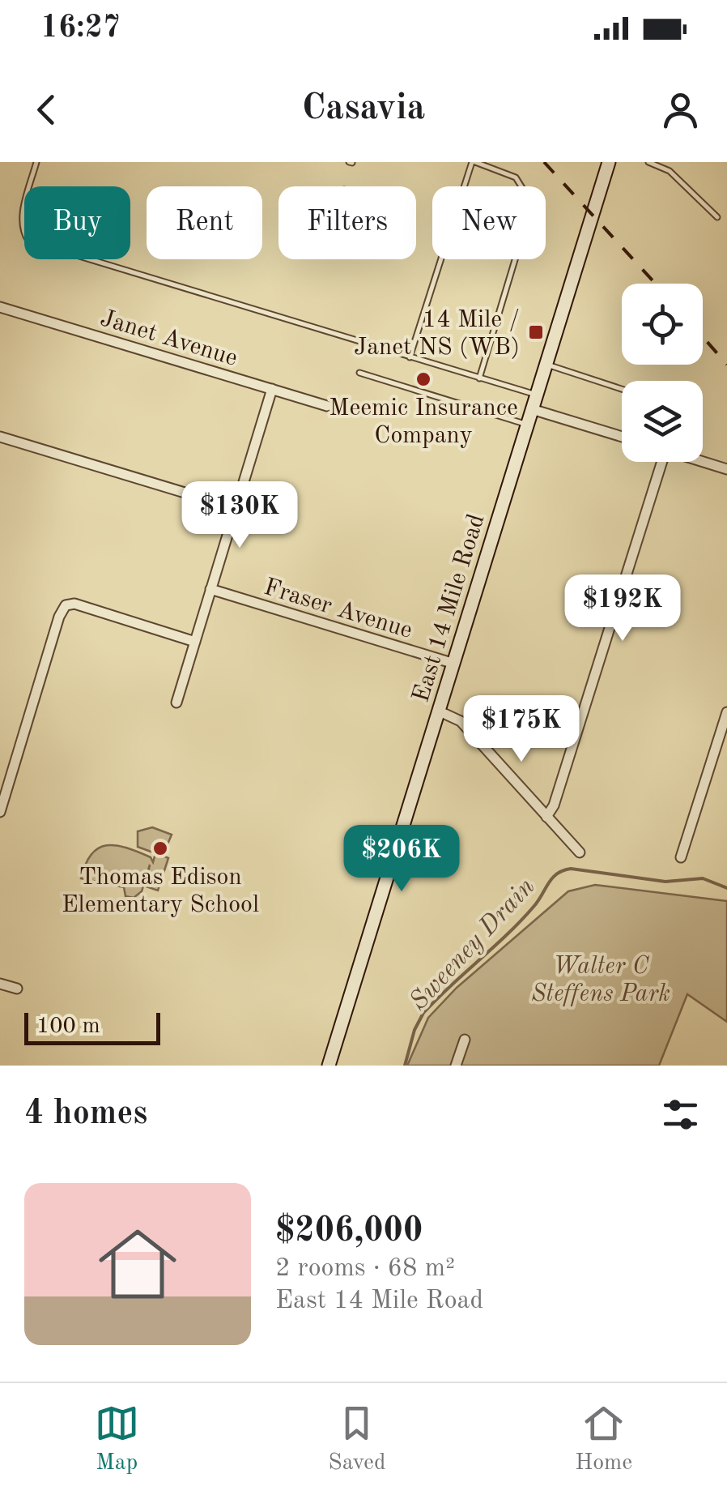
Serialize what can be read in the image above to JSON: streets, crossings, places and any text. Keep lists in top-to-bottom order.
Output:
{
  "streets": {
    "main road": ["East 14 Mile Road"],
    "street": ["Janet Avenue", "Fraser Avenue"]
  },
  "crossings": [
    ["Fraser Avenue", "East 14 Mile Road"]
  ],
  "water": ["Sweeney Drain"],
  "parks": ["Walter C Steffens Park"],
  "places": {
    "transit": ["14 Mile / Janet NS (WB)"],
    "other": ["Meemic Insurance Company", "Thomas Edison Elementary School"]
  },
  "scale_bar": "100 m",
  "page": {
    "status": "16:27",
    "header": "Casavia",
    "chip": [
      "Buy",
      "Rent",
      "Filters",
      "New"
    ],
    "price": [
      "$130K",
      "$192K",
      "$175K",
      "$206K"
    ],
    "scale": "100 m",
    "heading": "4 homes",
    "list": [
      {
        "name": "$206,000",
        "note": "2 rooms · 68 m² · East 14 Mile Road"
      }
    ],
    "tabs": ["Map", "Saved", "Home"]
  }
}
